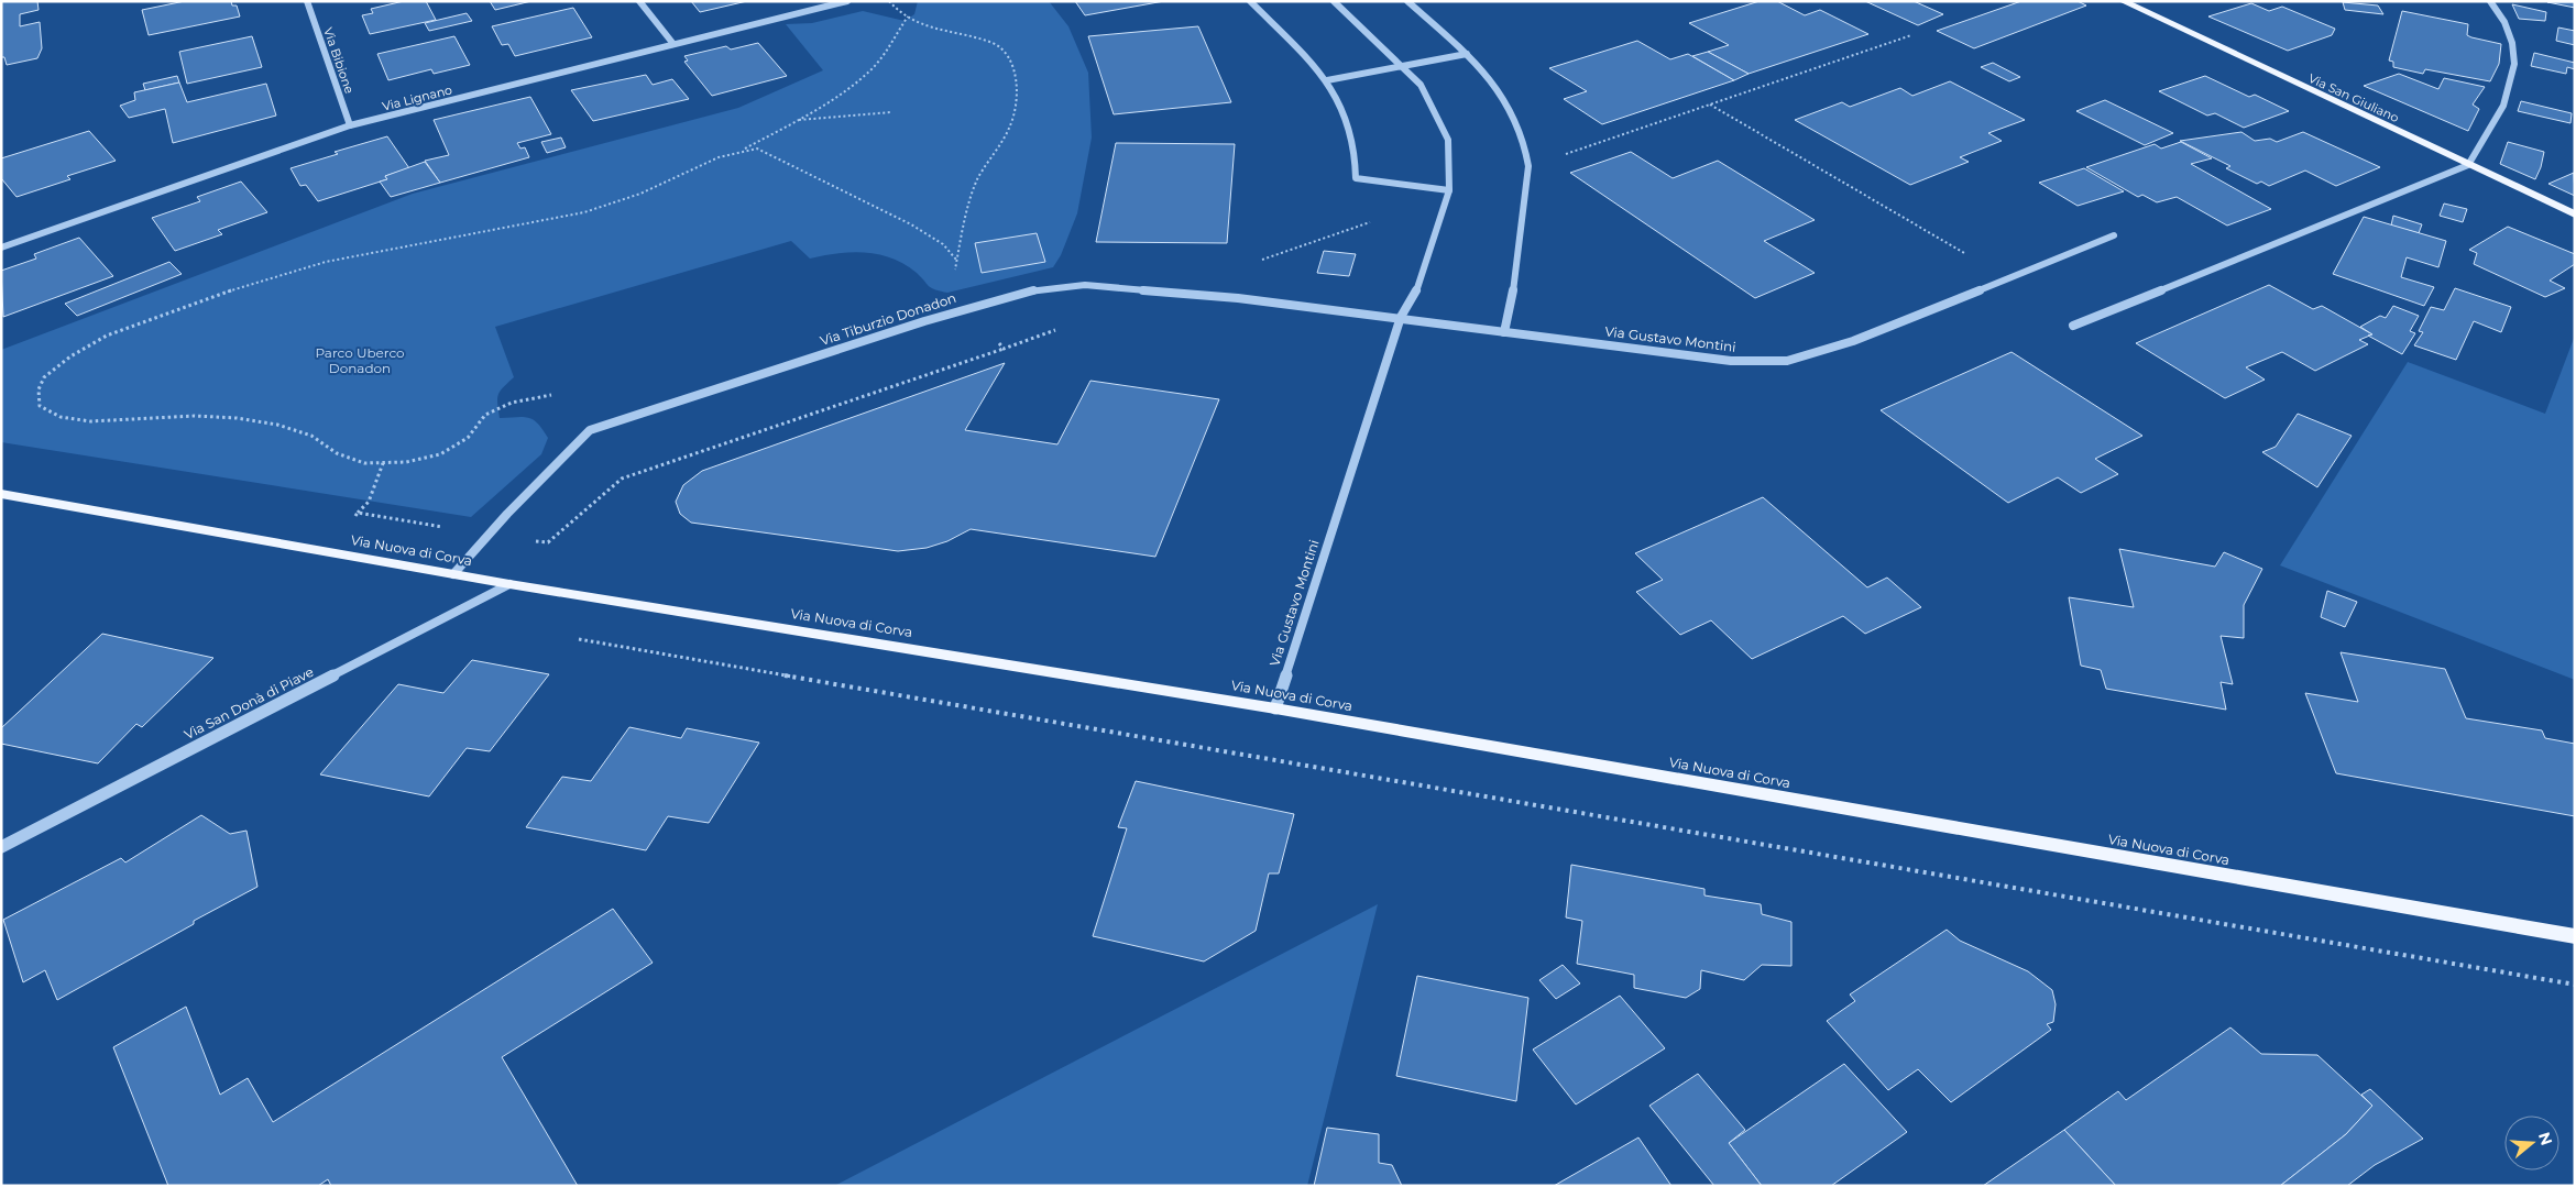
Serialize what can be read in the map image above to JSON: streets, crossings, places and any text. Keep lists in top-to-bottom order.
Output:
{
  "streets": {
    "main road": ["Via San Giuliano", "Via Nuova di Corva"],
    "street": [
      "Via Bibione",
      "Via Lignano",
      "Via Tiburzio Donadon",
      "Via Gustavo Montini",
      "Via San Donà di Piave"
    ]
  },
  "crossings": [
    ["Via Bibione", "Via Lignano"],
    ["Via Tiburzio Donadon", "Via Gustavo Montini"],
    ["Via Tiburzio Donadon", "Via Nuova di Corva"],
    ["Via Gustavo Montini", "Via Nuova di Corva"],
    ["Via Nuova di Corva", "Via San Donà di Piave"]
  ],
  "parks": ["Parco Uberco Donadon"],
  "north": "right"
}
